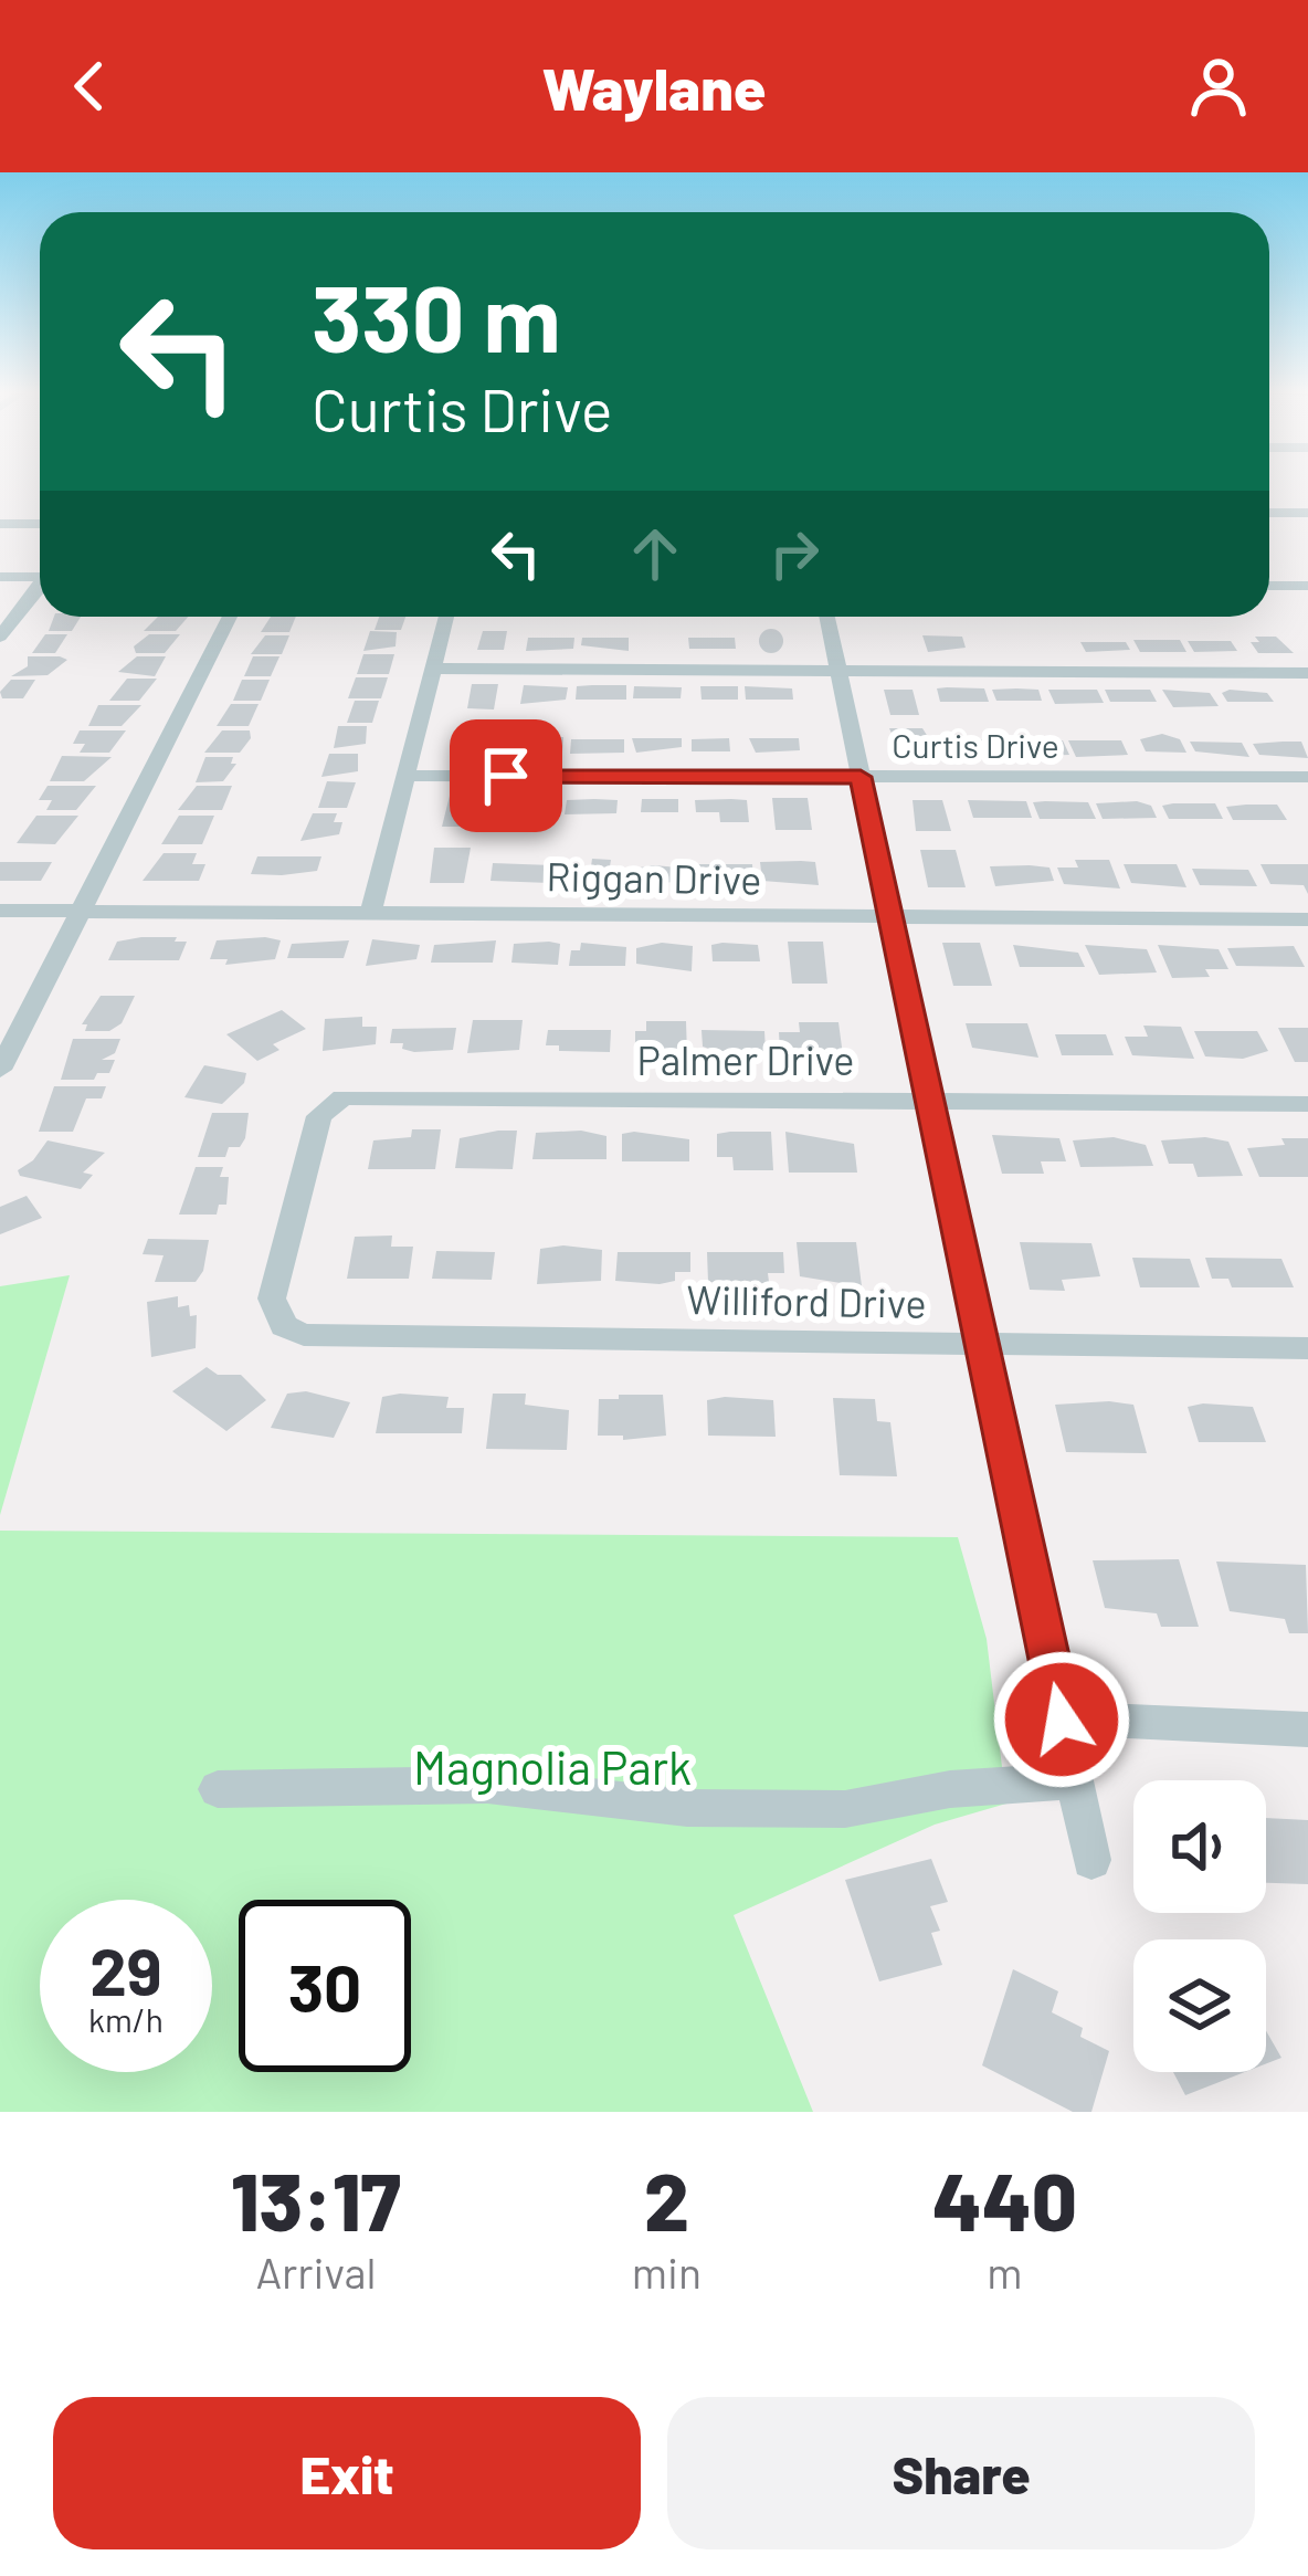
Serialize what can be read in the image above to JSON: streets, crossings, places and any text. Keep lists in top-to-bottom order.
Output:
{
  "streets": {
    "street": [
      "Curtis Drive",
      "Riggan Drive",
      "Palmer Drive",
      "Williford Drive"
    ]
  },
  "crossings": [
    ["Palmer Drive", "Williford Drive"]
  ],
  "parks": ["Magnolia Park"],
  "page": {
    "header": "Waylane",
    "turn": ["330 m", "Curtis Drive"],
    "speed": "29 km/h",
    "limit": "30",
    "eta": [
      "13:17",
      "Arrival",
      "2",
      "min",
      "440",
      "m"
    ],
    "buttons": ["Exit", "Share"]
  }
}
